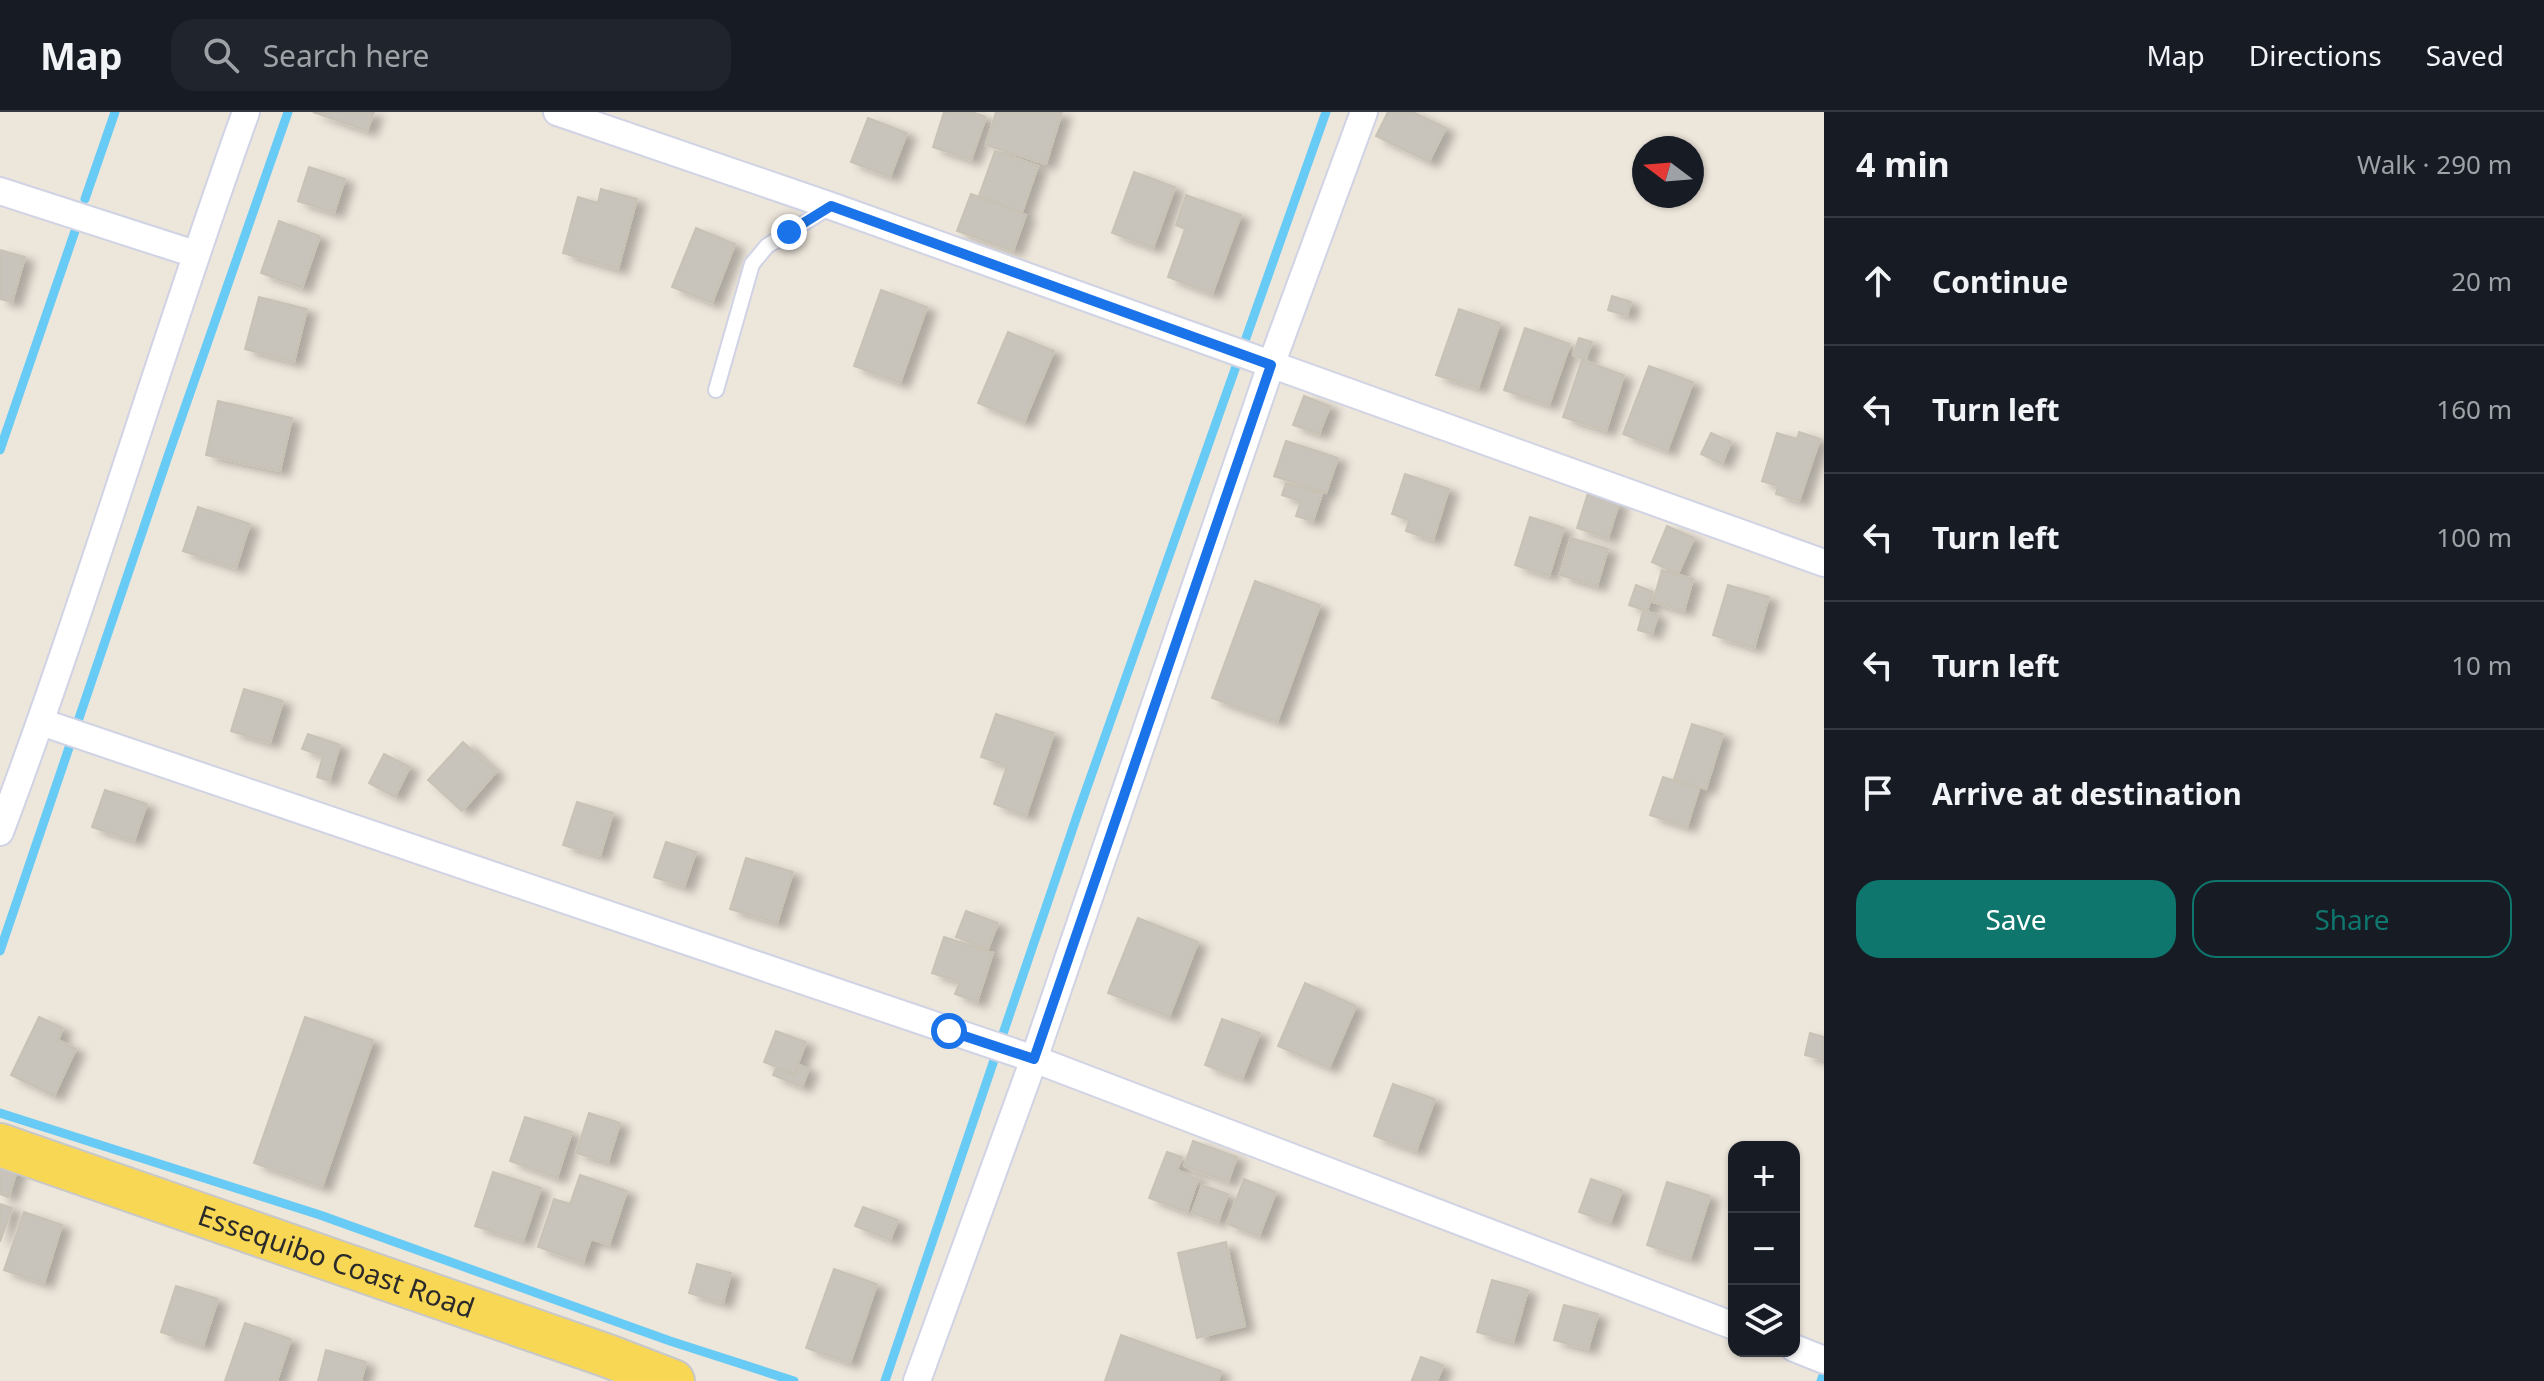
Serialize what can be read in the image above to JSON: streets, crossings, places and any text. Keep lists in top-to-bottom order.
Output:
{
  "streets": {
    "main road": ["Essequibo Coast Road"]
  },
  "north": "left",
  "page": {
    "header": "Map",
    "search": "Search here",
    "nav": ["Map", "Directions", "Saved"],
    "heading": ["4 min", "Walk · 290 m"],
    "list": [
      ["Continue", "20 m"],
      ["Turn left", "160 m"],
      ["Turn left", "100 m"],
      ["Turn left", "10 m"],
      "Arrive at destination"
    ],
    "buttons": ["Save", "Share"],
    "map_buttons": ["+", "−"]
  }
}
